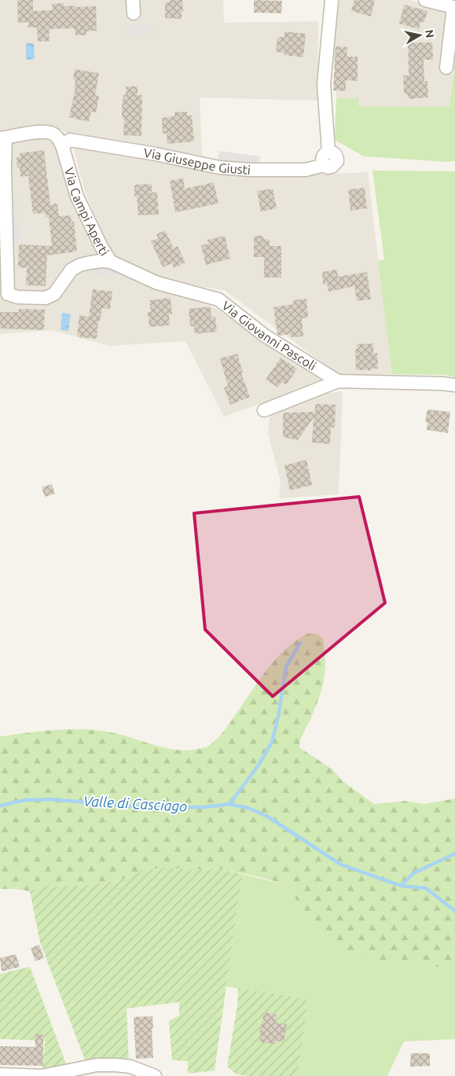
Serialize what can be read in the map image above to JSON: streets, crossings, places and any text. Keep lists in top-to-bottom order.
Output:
{
  "streets": {
    "street": ["Via Giuseppe Giusti", "Via Campi Aperti", "Via Giovanni Pascoli"]
  },
  "crossings": [
    ["Via Giuseppe Giusti", "Via Campi Aperti"],
    ["Via Campi Aperti", "Via Giovanni Pascoli"]
  ],
  "water": ["Valle di Casciago"],
  "north": "right"
}
